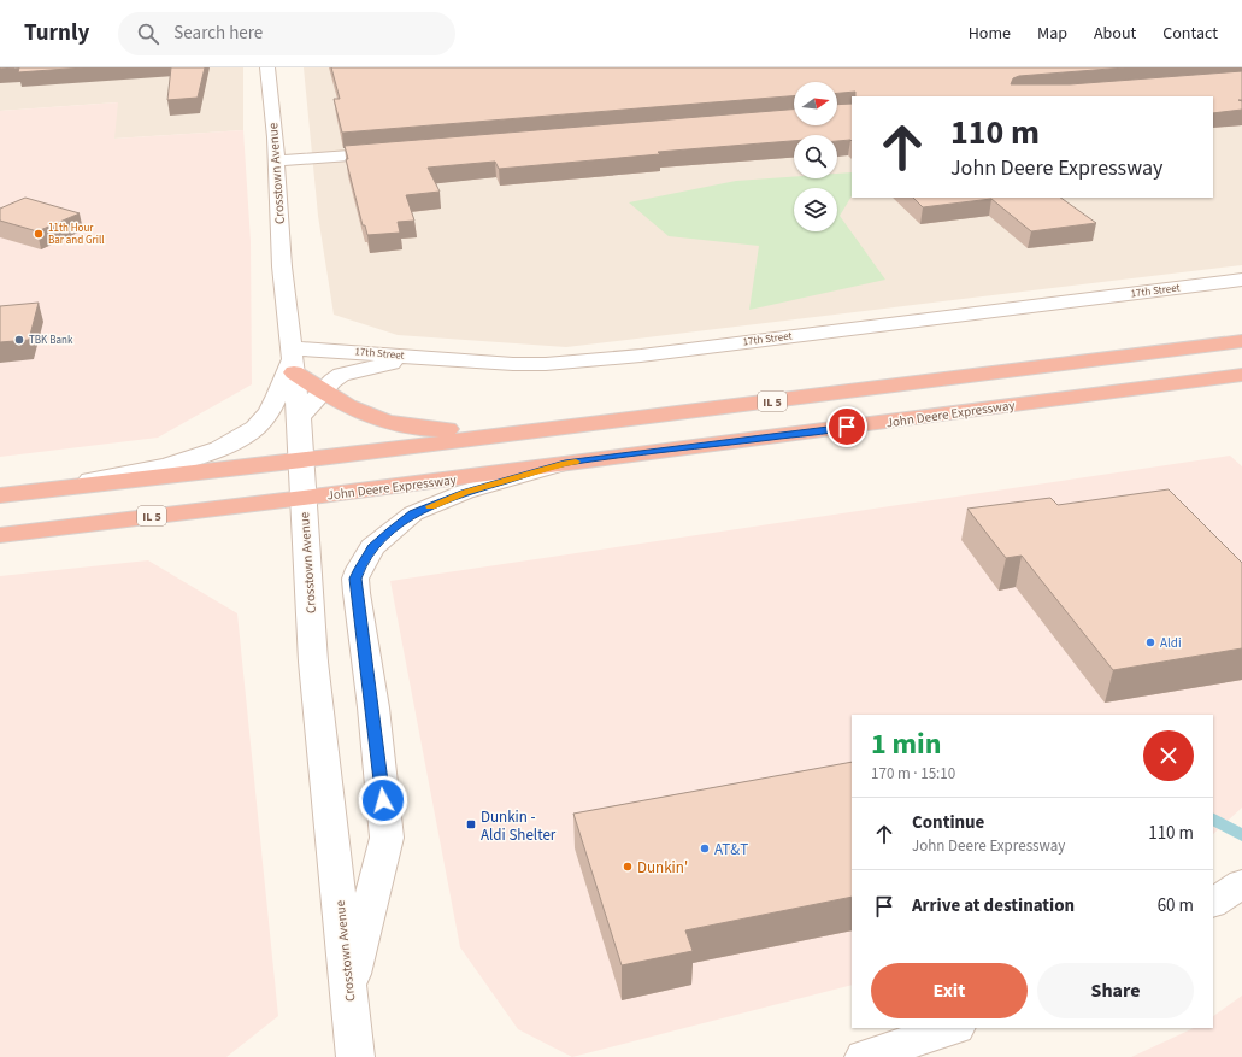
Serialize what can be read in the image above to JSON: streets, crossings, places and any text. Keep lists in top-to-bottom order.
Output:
{
  "streets": {
    "highway": ["IL 5", "John Deere Expressway"],
    "street": ["Crosstown Avenue", "17th Street"]
  },
  "crossings": [
    ["Crosstown Avenue", "17th Street"],
    ["Crosstown Avenue", "IL 5"],
    ["Crosstown Avenue", "John Deere Expressway"]
  ],
  "places": {
    "other": [
      "11th Hour Bar and Grill",
      "TBK Bank",
      "Aldi",
      "AT&T",
      "Dunkin'"
    ],
    "transit": ["Dunkin - Aldi Shelter"]
  },
  "north": "right",
  "page": {
    "header": "Turnly",
    "search": "Search here",
    "nav": [
      "Home",
      "Map",
      "About",
      "Contact"
    ],
    "turn": ["110 m", "John Deere Expressway"],
    "heading": ["1 min", "170 m · 15:10"],
    "list": [
      {
        "name": "Continue",
        "note": "John Deere Expressway",
        "value": "110 m"
      },
      {
        "name": "Arrive at destination",
        "value": "60 m"
      }
    ],
    "buttons": ["Exit", "Share"]
  }
}
